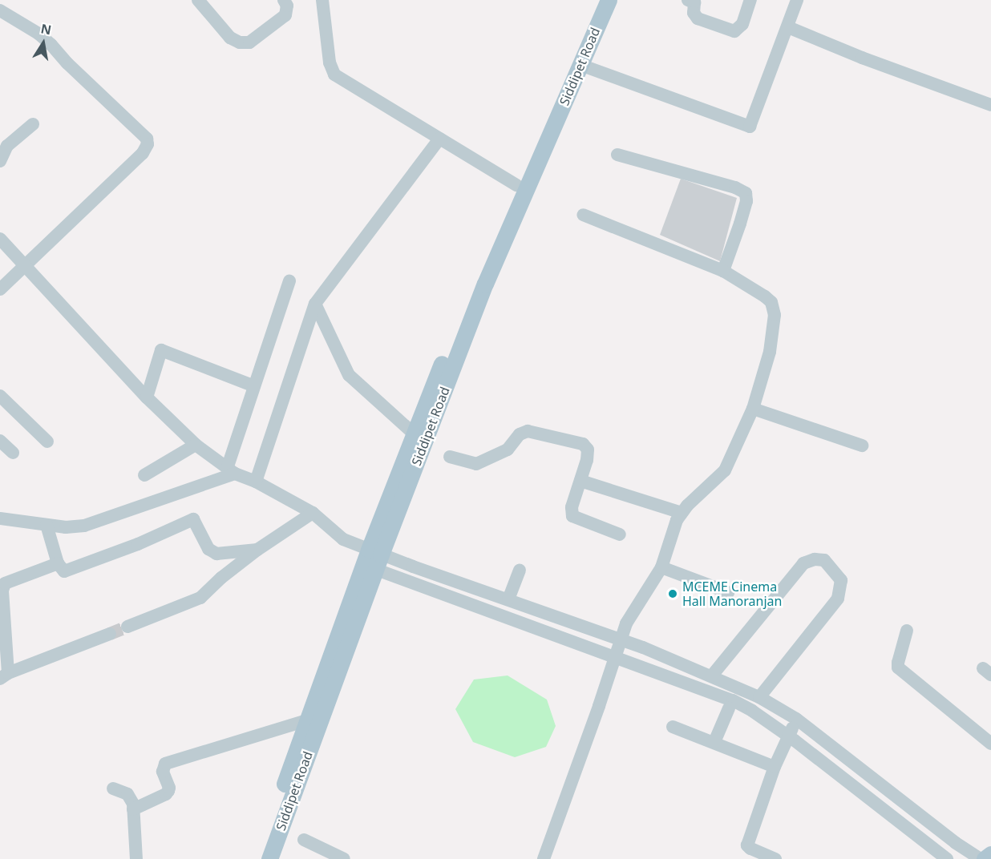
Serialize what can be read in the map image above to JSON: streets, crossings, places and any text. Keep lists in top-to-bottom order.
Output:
{
  "streets": {
    "main road": ["Siddipet Road"]
  },
  "places": ["MCEME Cinema Hall Manoranjan"],
  "north": "top"
}
